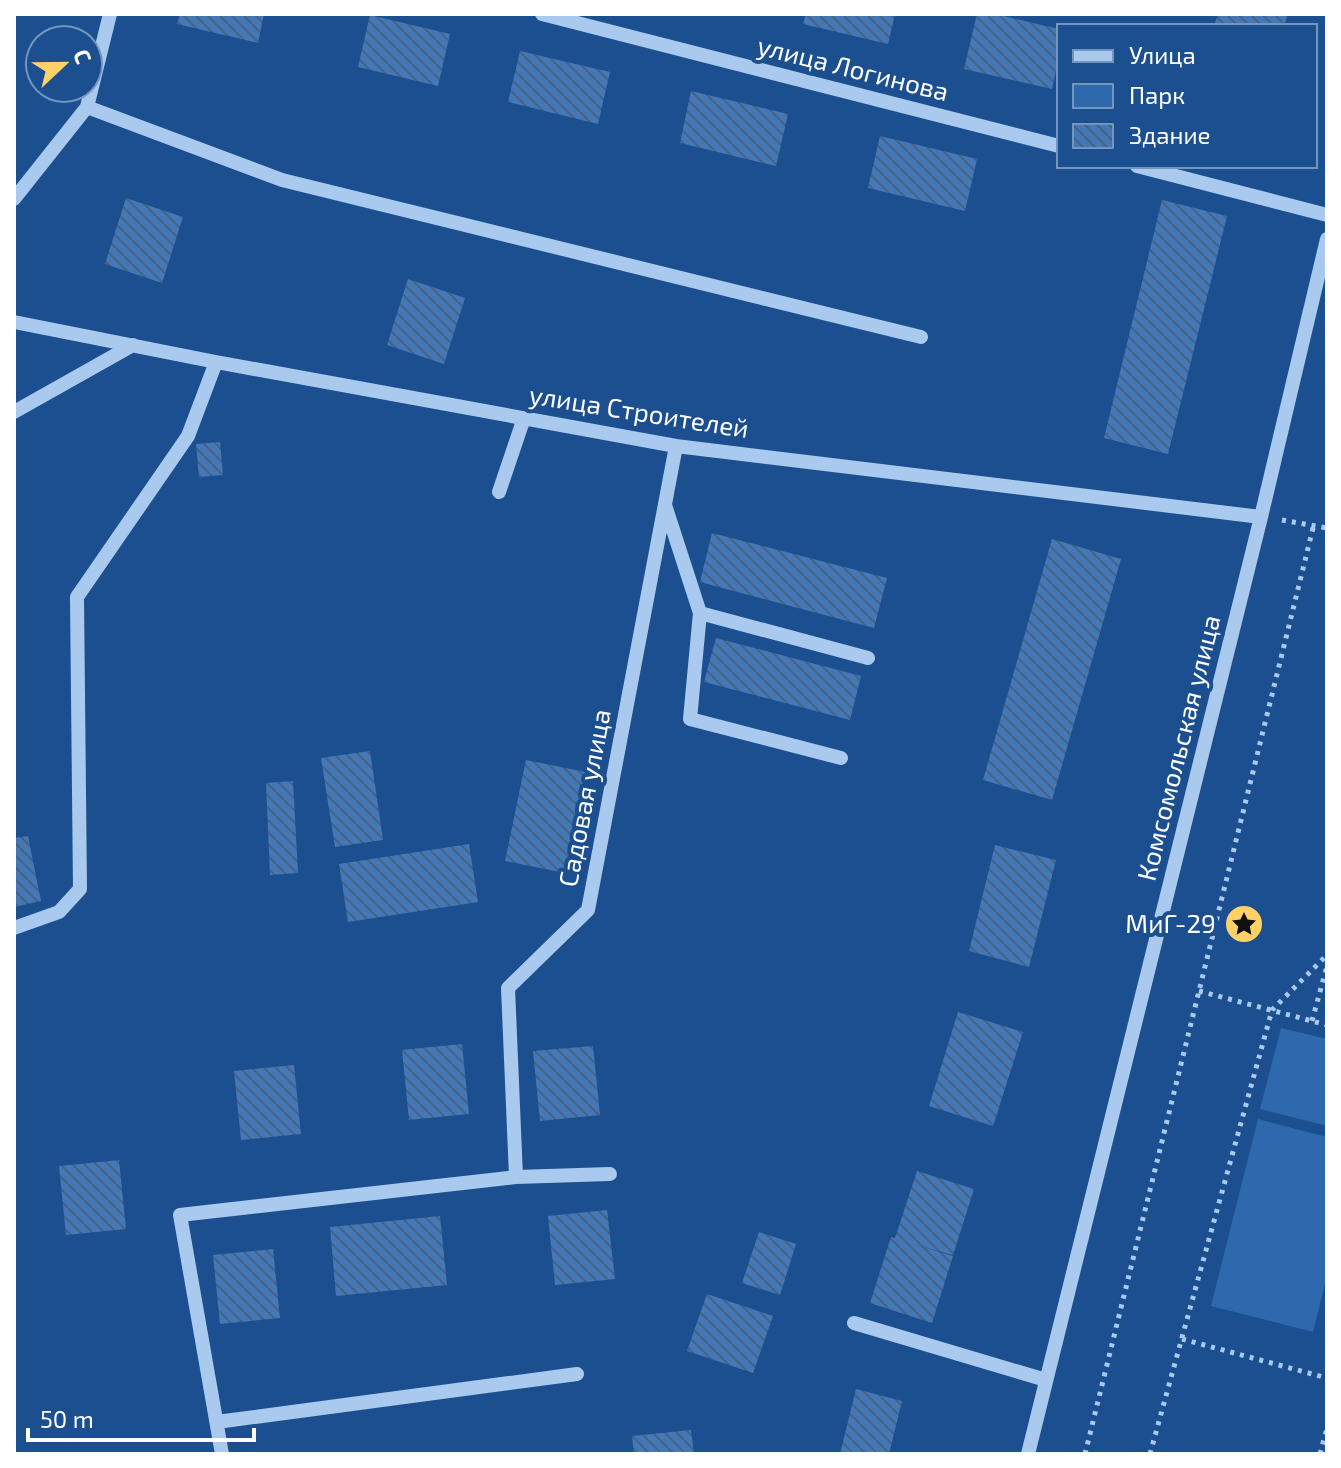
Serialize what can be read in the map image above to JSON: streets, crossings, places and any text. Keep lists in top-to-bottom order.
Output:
{
  "streets": {
    "street": [
      "улица Логинова",
      "улица Строителей",
      "Комсомольская улица",
      "Садовая улица"
    ]
  },
  "crossings": [
    ["улица Строителей", "Комсомольская улица"],
    ["улица Строителей", "Садовая улица"]
  ],
  "places": {
    "place": ["МиГ-29"]
  },
  "legend": ["Улица", "Парк", "Здание"],
  "scale_bar": "50 m",
  "north": "right"
}
